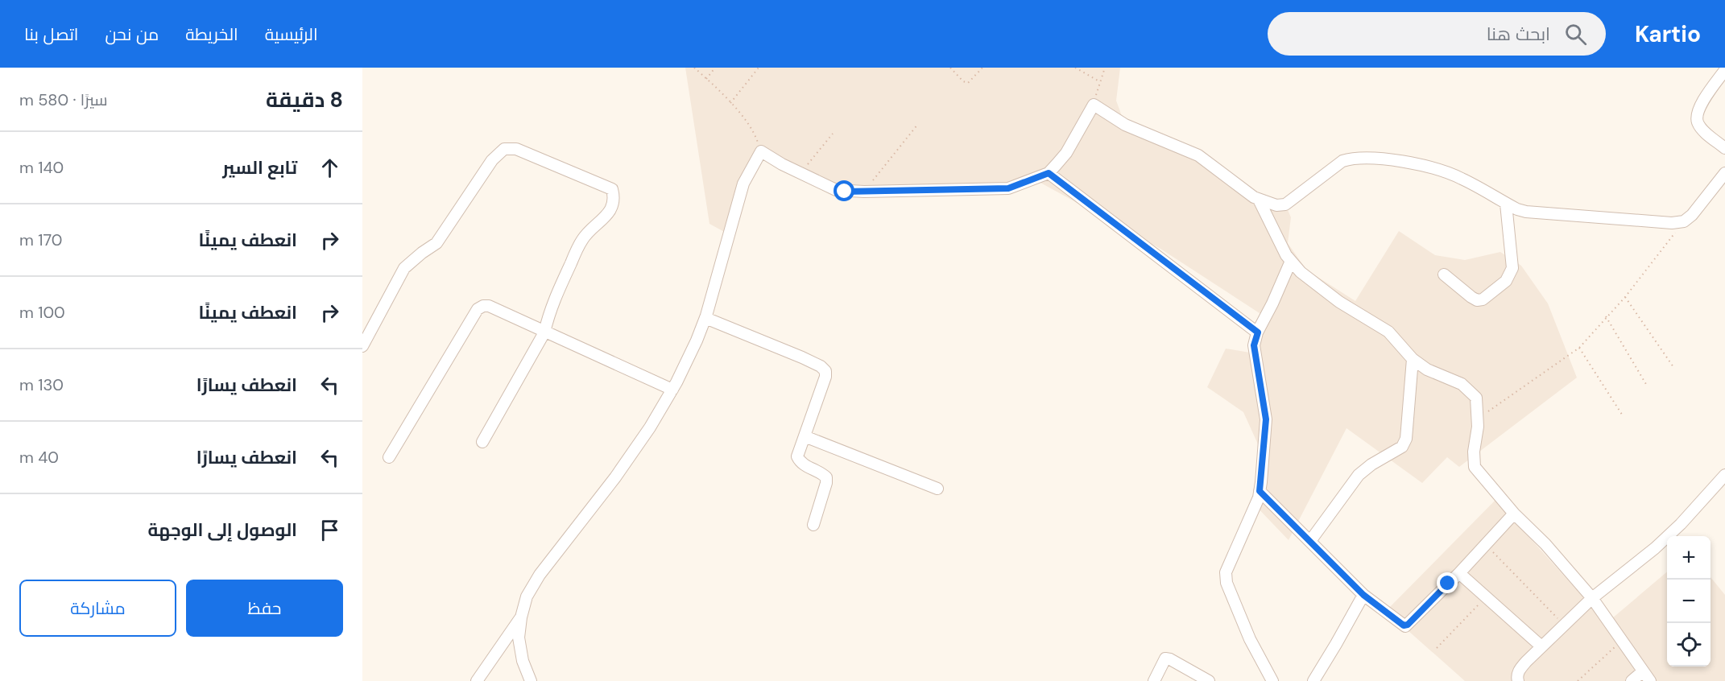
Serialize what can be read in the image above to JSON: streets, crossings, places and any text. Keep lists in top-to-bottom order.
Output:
{
  "page": {
    "header": "Kartio",
    "search": "ابحث هنا",
    "nav": [
      "الرئيسية",
      "الخريطة",
      "من نحن",
      "اتصل بنا"
    ],
    "heading": ["8 دقيقة", "سيرًا · 580 m"],
    "list": [
      ["تابع السير", "140 m"],
      ["انعطف يمينًا", "170 m"],
      ["انعطف يمينًا", "100 m"],
      ["انعطف يسارًا", "130 m"],
      ["انعطف يسارًا", "40 m"],
      "الوصول إلى الوجهة"
    ],
    "map_buttons": ["+", "−"],
    "buttons": ["حفظ", "مشاركة"]
  }
}
